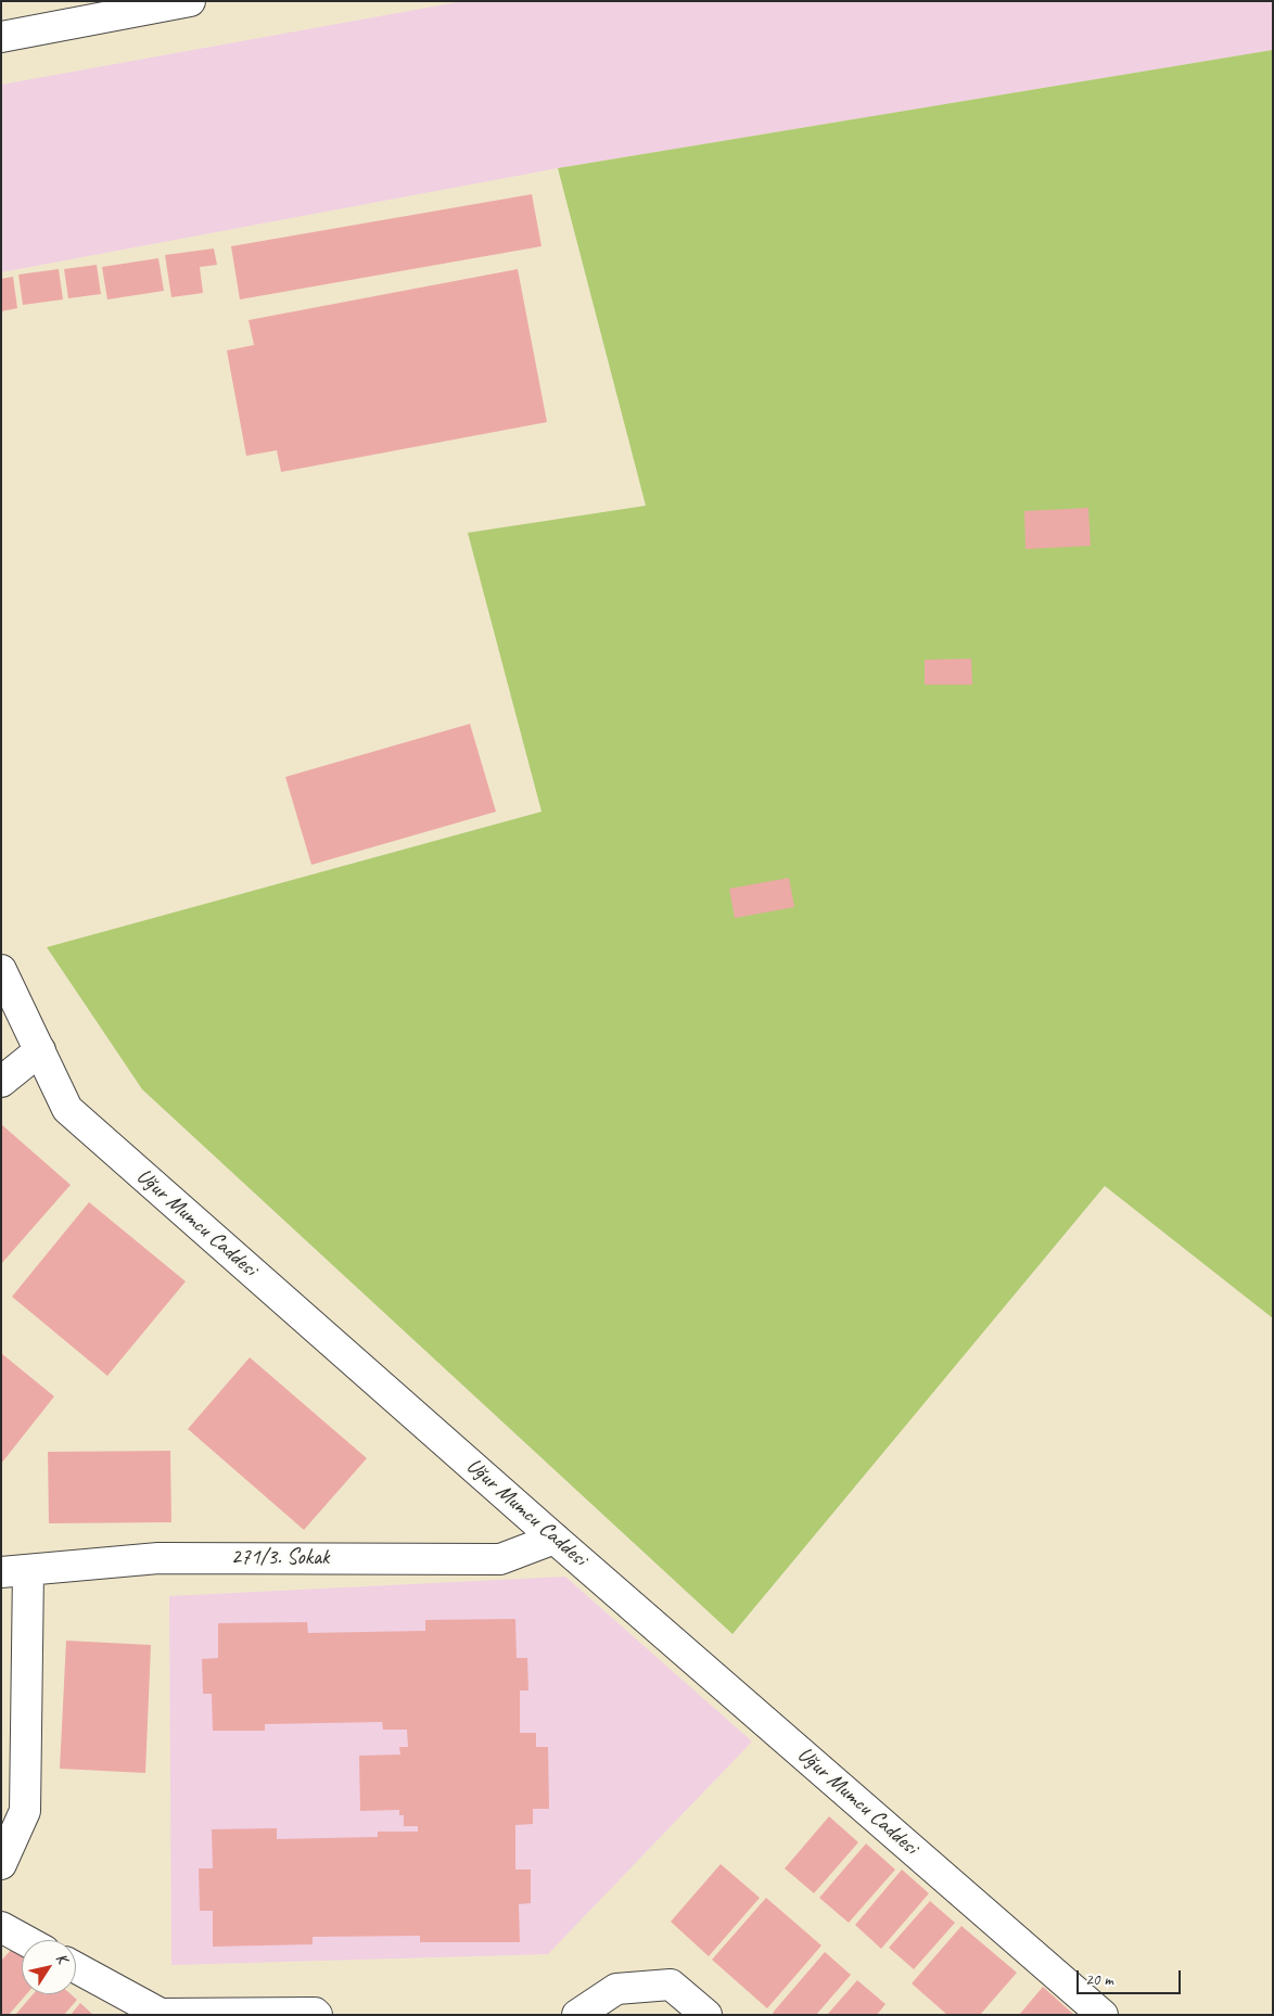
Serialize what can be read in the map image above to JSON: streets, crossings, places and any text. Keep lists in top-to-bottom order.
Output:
{
  "streets": {
    "main road": ["Uğur Mumcu Caddesi", "271/3. Sokak"]
  },
  "crossings": [
    ["Uğur Mumcu Caddesi", "271/3. Sokak"]
  ],
  "scale_bar": "20 m",
  "north": "top right"
}
